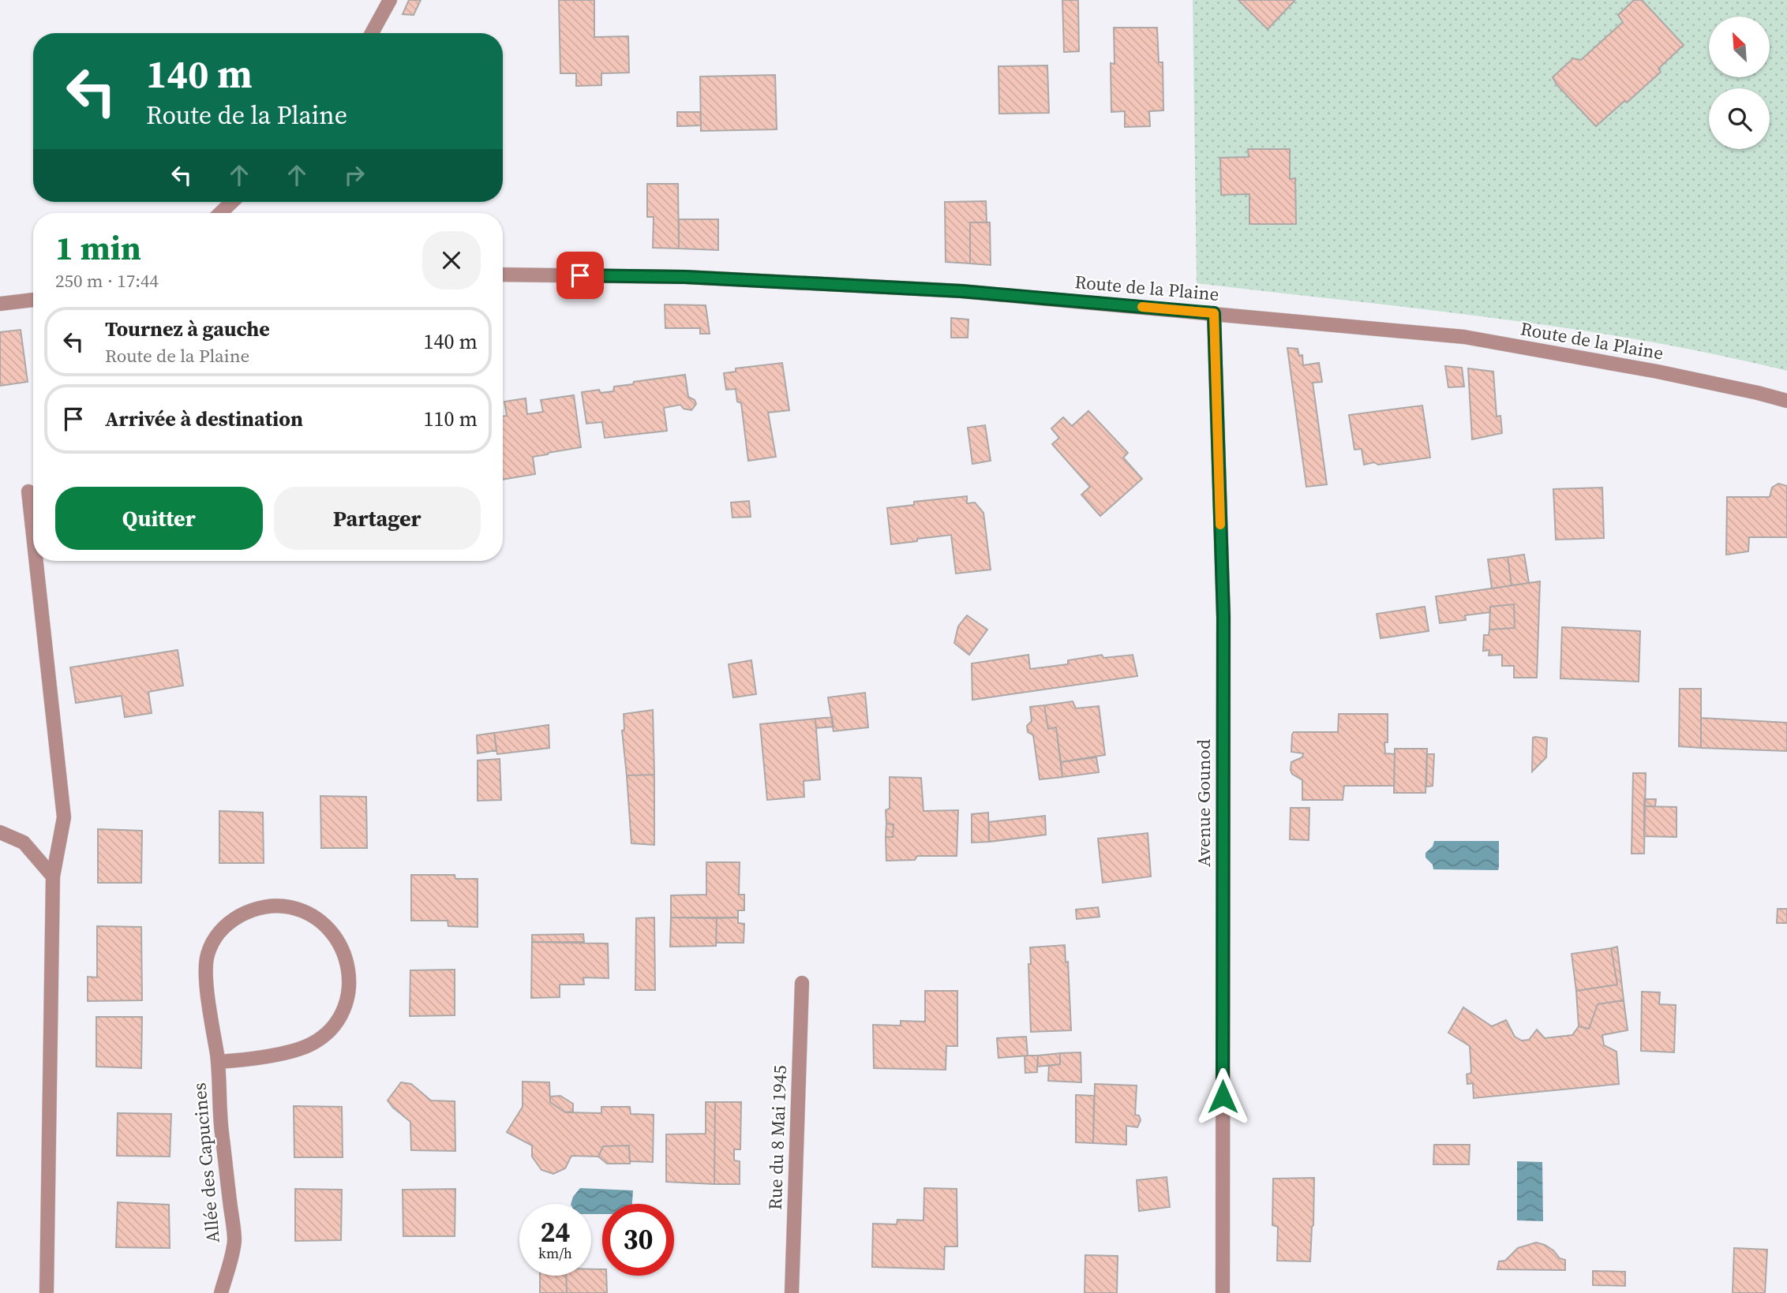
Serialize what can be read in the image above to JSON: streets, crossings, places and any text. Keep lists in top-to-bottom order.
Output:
{
  "streets": {
    "street": [
      "Route de la Plaine",
      "Avenue Gounod",
      "Rue du 8 Mai 1945",
      "Allée des Capucines"
    ]
  },
  "crossings": [
    ["Route de la Plaine", "Avenue Gounod"]
  ],
  "north": "top left",
  "page": {
    "turn": ["140 m", "Route de la Plaine"],
    "heading": ["1 min", "250 m · 17:44"],
    "list": [
      {
        "name": "Tournez à gauche",
        "note": "Route de la Plaine",
        "value": "140 m"
      },
      {
        "name": "Arrivée à destination",
        "value": "110 m"
      }
    ],
    "buttons": ["Quitter", "Partager"],
    "speed": "24 km/h",
    "limit": "30"
  }
}
